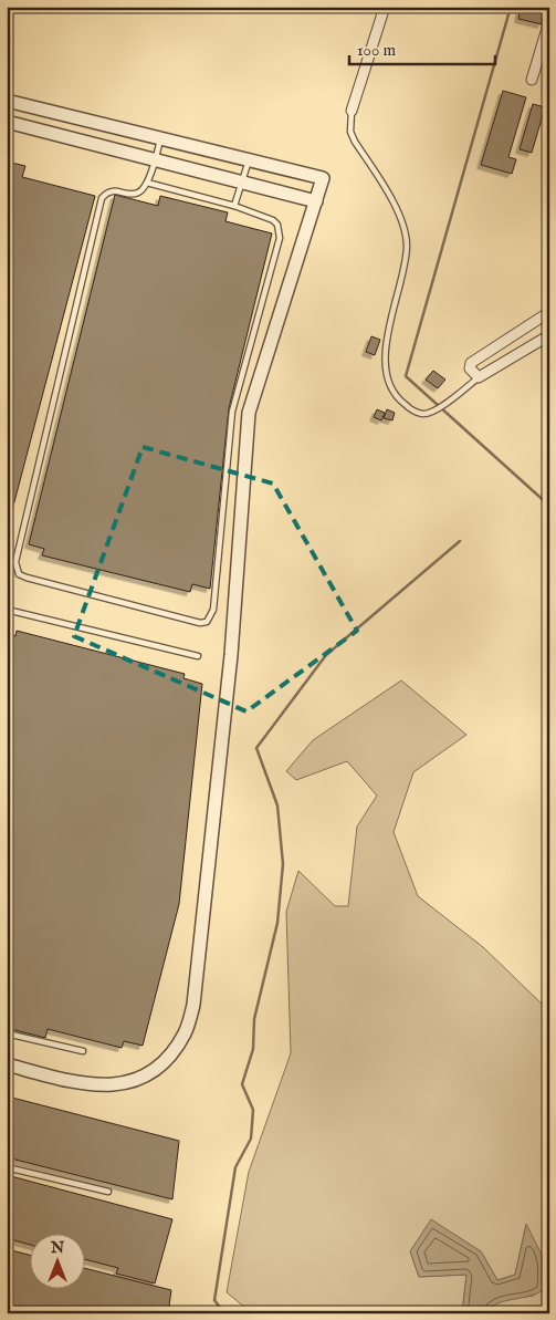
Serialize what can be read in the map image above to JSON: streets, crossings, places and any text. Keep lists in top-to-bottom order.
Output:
{
  "scale_bar": "100 m",
  "north": "top"
}
